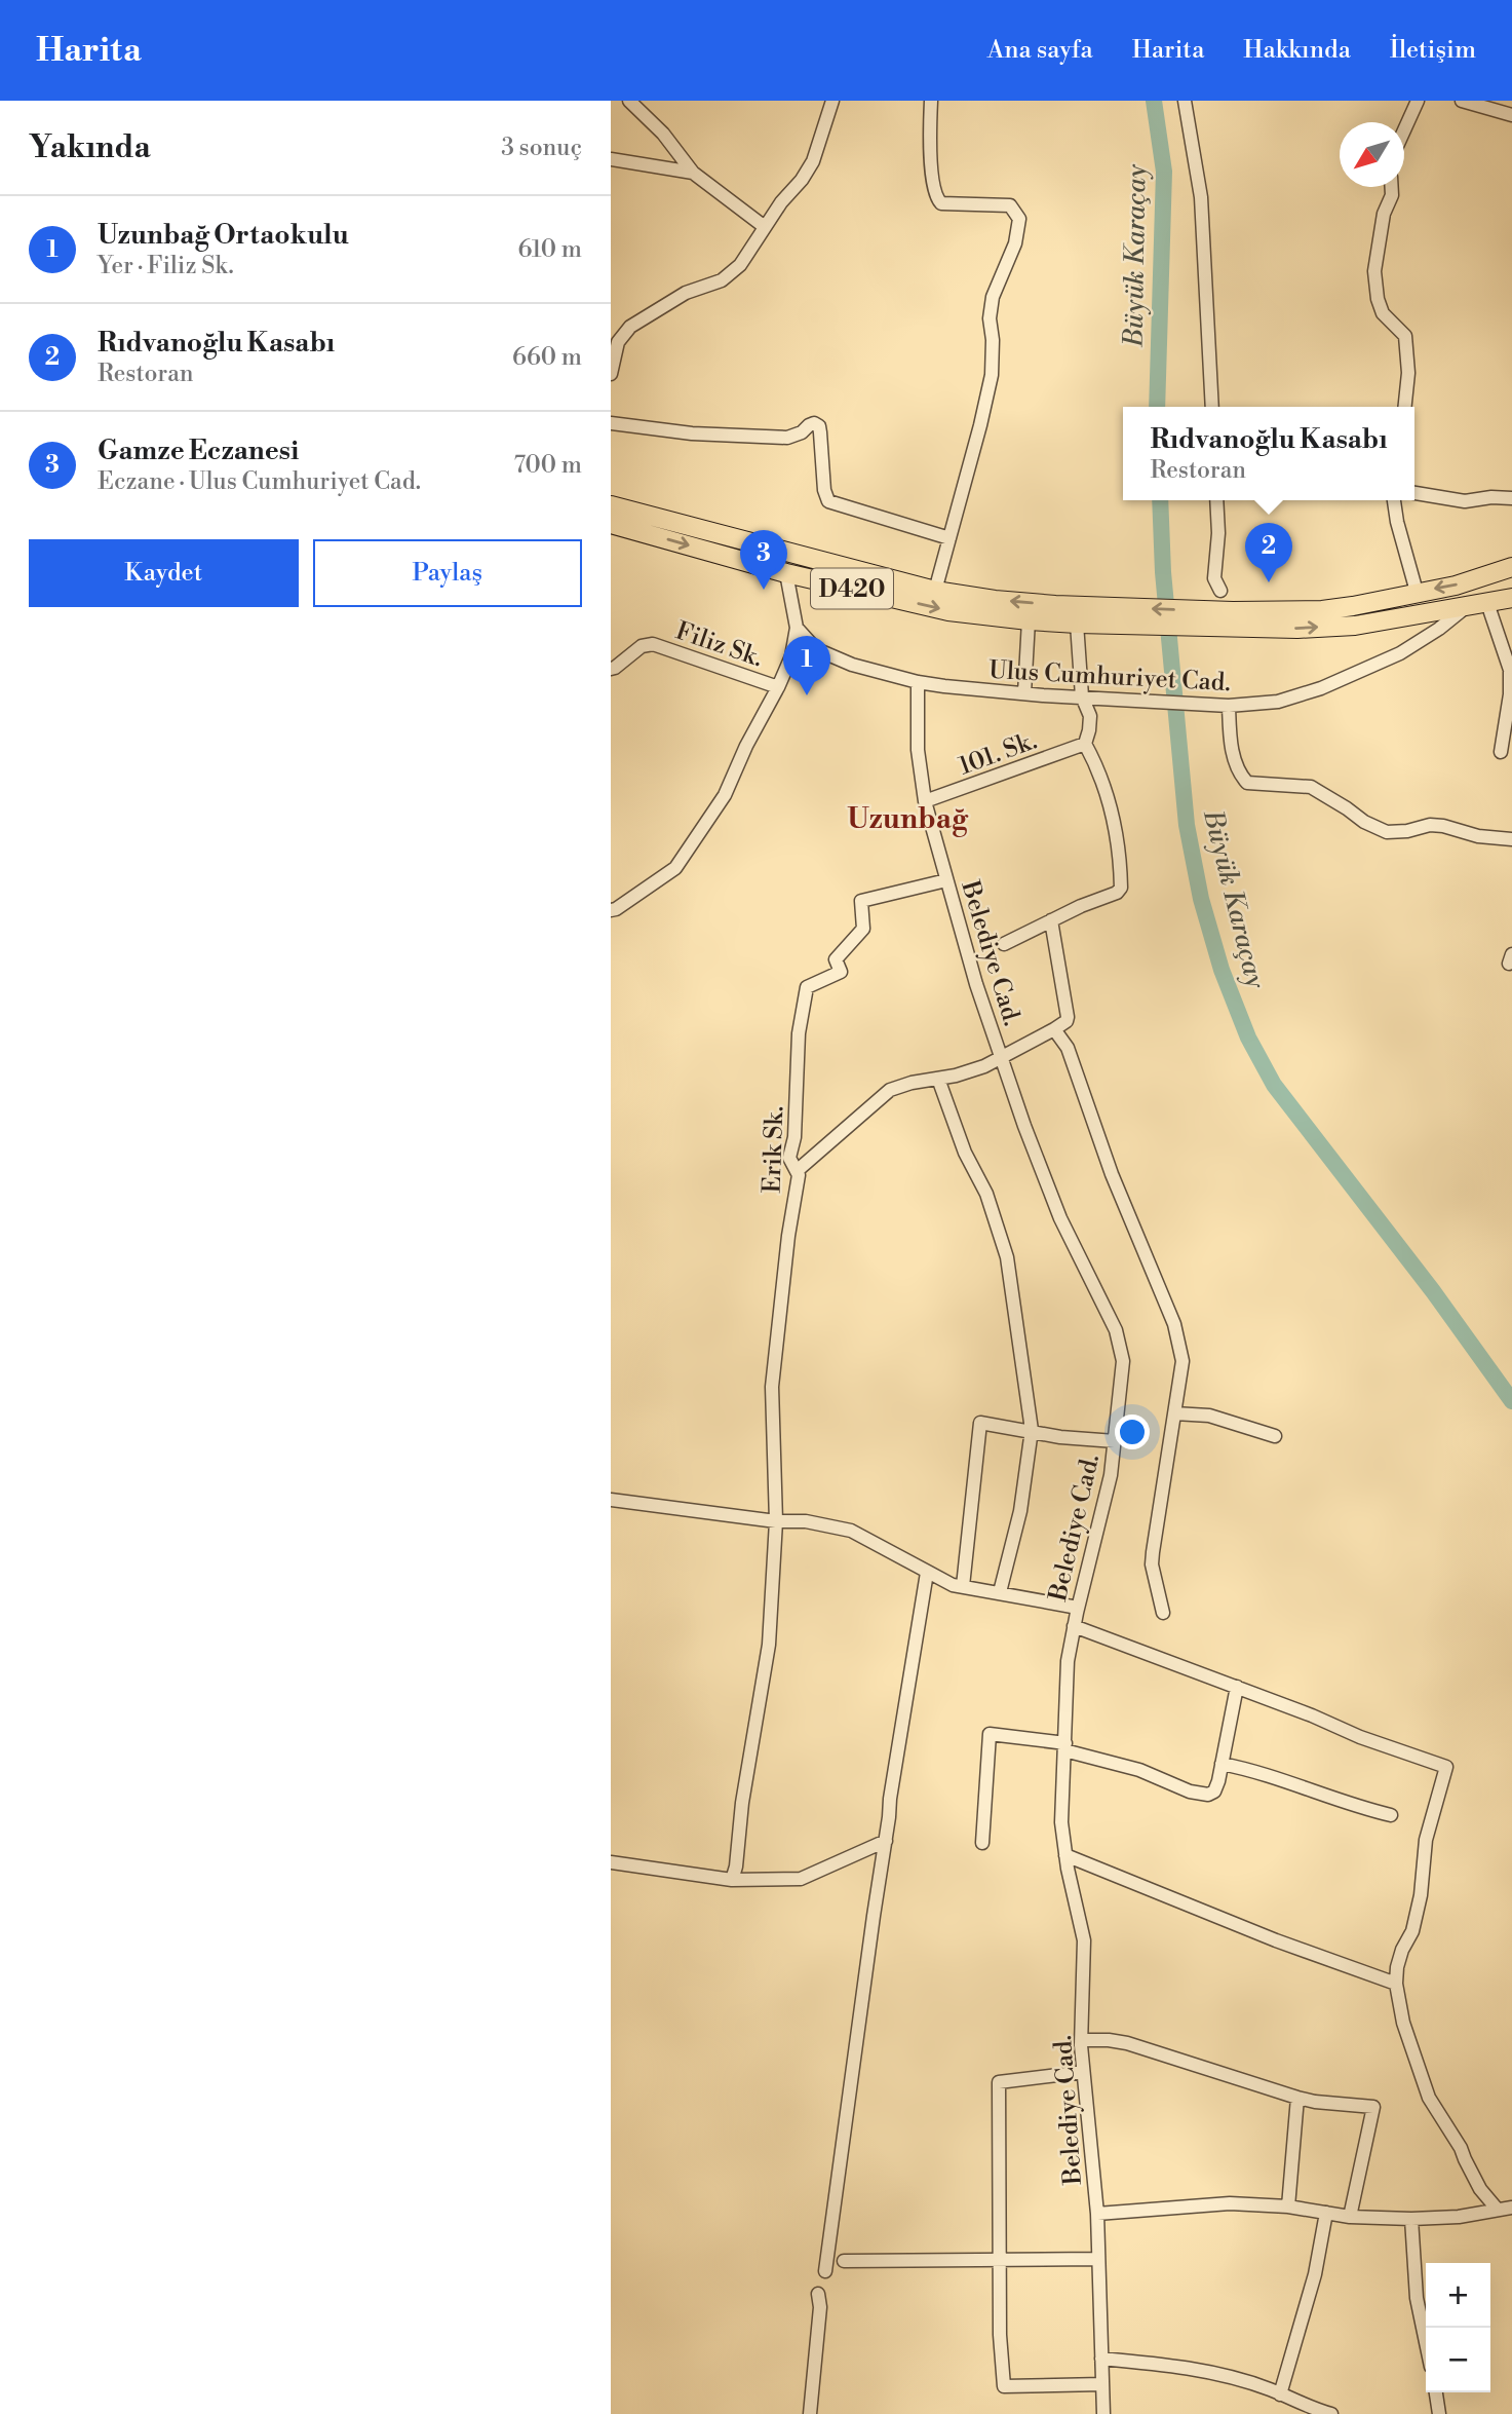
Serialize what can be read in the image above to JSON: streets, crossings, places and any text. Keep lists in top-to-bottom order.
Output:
{
  "streets": {
    "highway": ["D420"],
    "street": [
      "Filiz Sk.",
      "Ulus Cumhuriyet Cad.",
      "101. Sk.",
      "Belediye Cad.",
      "Erik Sk."
    ]
  },
  "crossings": [
    ["D420", "Ulus Cumhuriyet Cad."],
    ["Ulus Cumhuriyet Cad.", "Belediye Cad."],
    ["101. Sk.", "Belediye Cad."],
    ["Belediye Cad.", "Erik Sk."]
  ],
  "districts": ["Uzunbağ"],
  "water": ["Büyük Karaçay"],
  "north": "bottom left",
  "page": {
    "header": "Harita",
    "nav": [
      "Ana sayfa",
      "Harita",
      "Hakkında",
      "İletişim"
    ],
    "heading": ["Yakında", "3 sonuç"],
    "list": [
      {
        "mark": "1",
        "name": "Uzunbağ Ortaokulu",
        "note": "Yer · Filiz Sk.",
        "value": "610 m"
      },
      {
        "mark": "2",
        "name": "Rıdvanoğlu Kasabı",
        "note": "Restoran",
        "value": "660 m"
      },
      {
        "mark": "3",
        "name": "Gamze Eczanesi",
        "note": "Eczane · Ulus Cumhuriyet Cad.",
        "value": "700 m"
      }
    ],
    "popup": ["Rıdvanoğlu Kasabı", "Restoran"],
    "buttons": ["Kaydet", "Paylaş"],
    "pins": ["2", "3", "1"],
    "map_buttons": ["+", "−"]
  }
}
